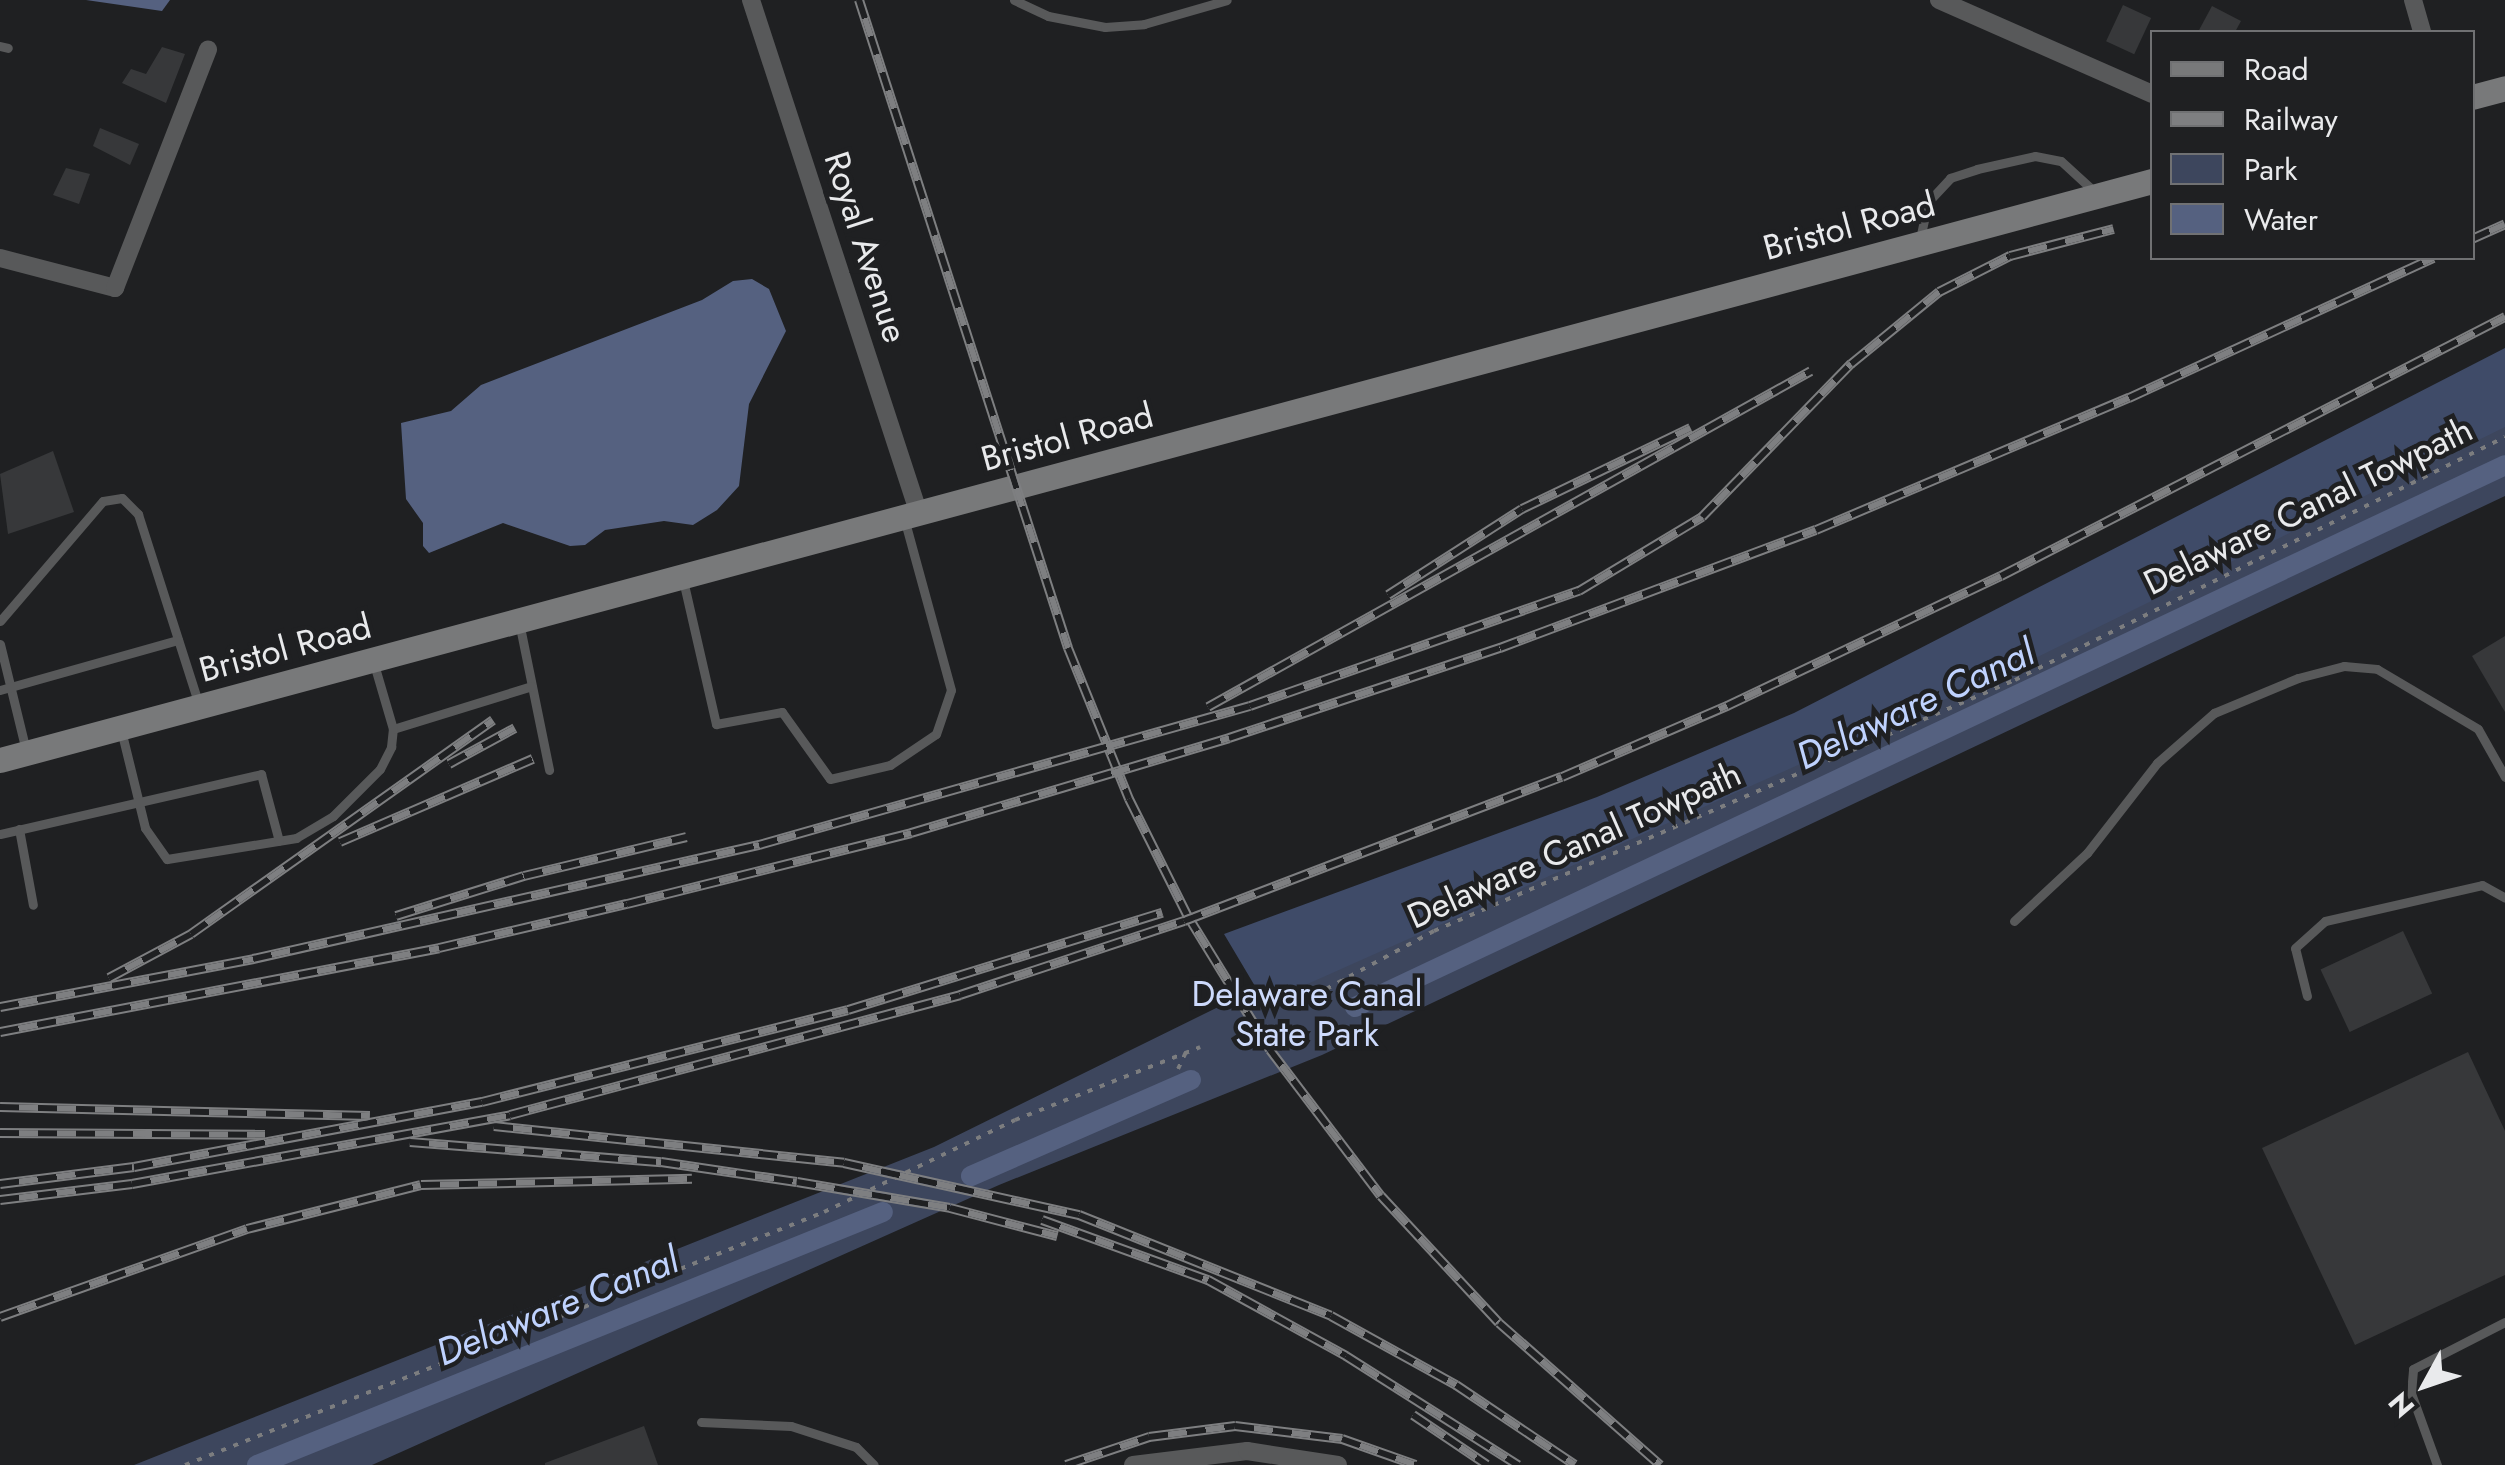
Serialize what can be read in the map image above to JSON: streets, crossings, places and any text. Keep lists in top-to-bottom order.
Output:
{
  "streets": {
    "main road": ["Bristol Road"],
    "street": ["Royal Avenue"],
    "path": ["Delaware Canal Towpath"]
  },
  "crossings": [
    ["Bristol Road", "Royal Avenue"]
  ],
  "water": ["Delaware Canal"],
  "parks": ["Delaware Canal State Park"],
  "legend": [
    "Road",
    "Railway",
    "Park",
    "Water"
  ],
  "north": "bottom left"
}
